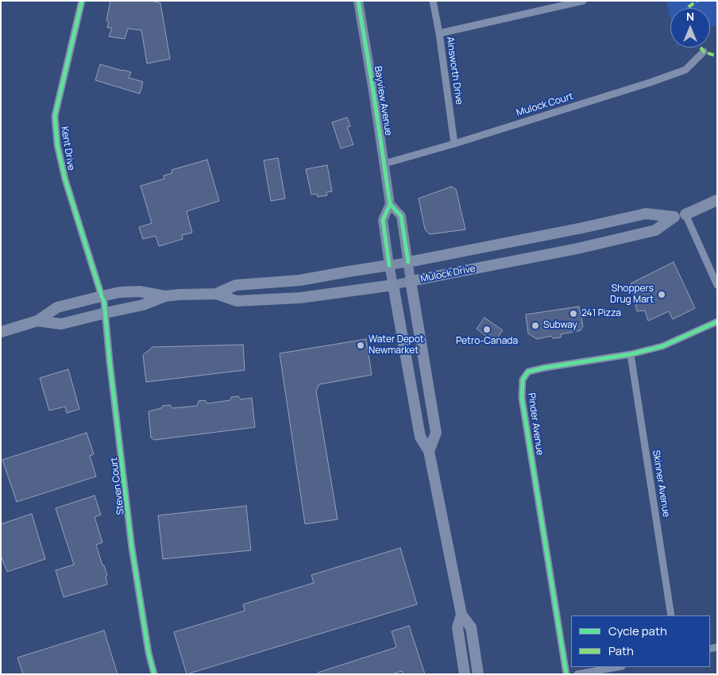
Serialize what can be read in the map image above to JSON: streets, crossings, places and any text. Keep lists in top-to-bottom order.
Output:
{
  "streets": {
    "main road": ["Bayview Avenue", "Mulock Drive"],
    "street": [
      "Ainsworth Drive",
      "Mulock Court",
      "Kent Drive",
      "Pinder Avenue",
      "Skinner Avenue",
      "Steven Court"
    ]
  },
  "crossings": [
    ["Ainsworth Drive", "Mulock Court"],
    ["Bayview Avenue", "Mulock Court"],
    ["Bayview Avenue", "Mulock Drive"],
    ["Kent Drive", "Mulock Drive"],
    ["Kent Drive", "Steven Court"],
    ["Mulock Drive", "Steven Court"],
    ["Pinder Avenue", "Skinner Avenue"]
  ],
  "places": [
    "Shoppers Drug Mart",
    "241 Pizza",
    "Subway",
    "Petro-Canada",
    "Water Depot Newmarket"
  ],
  "legend": ["Cycle path", "Path"],
  "north": "top"
}
